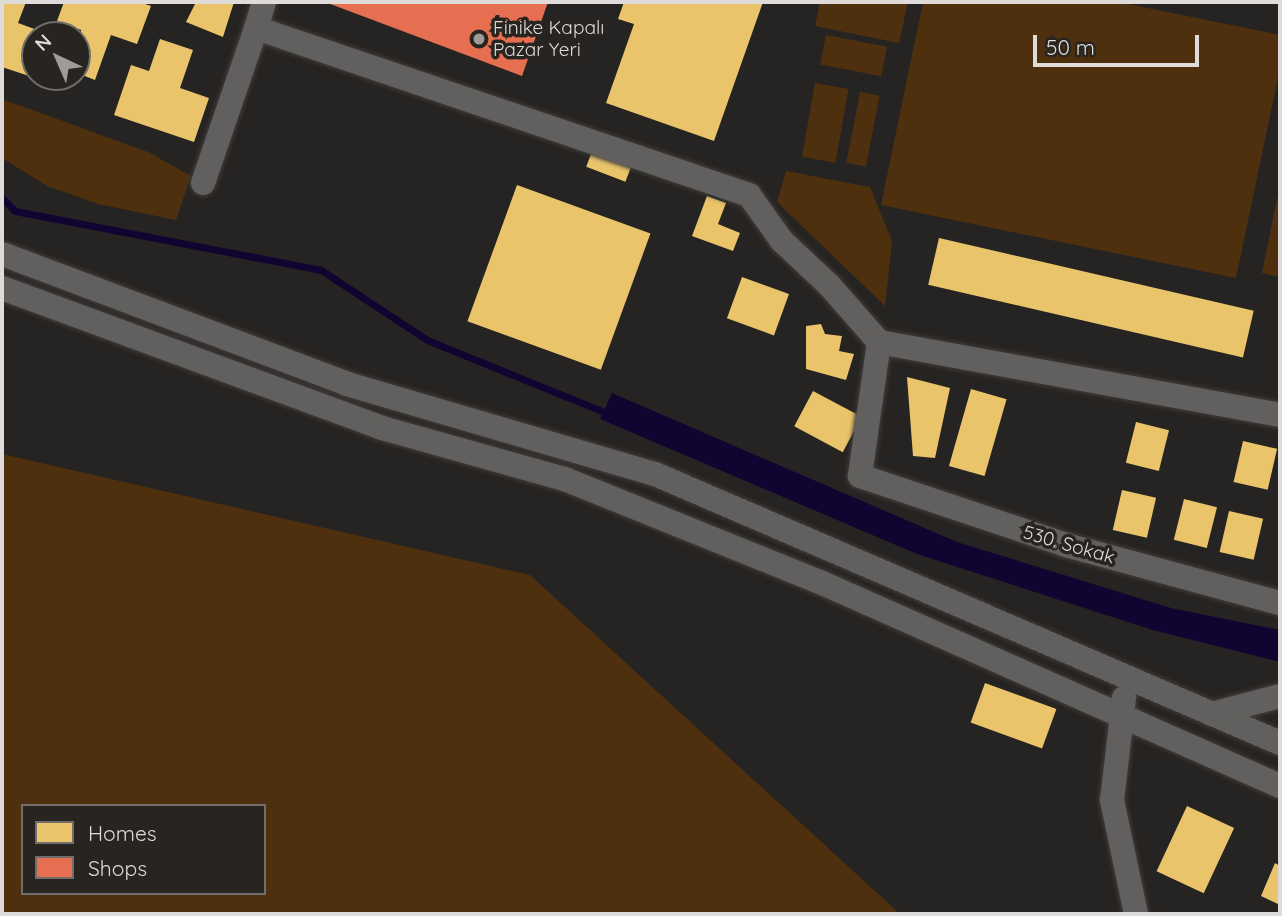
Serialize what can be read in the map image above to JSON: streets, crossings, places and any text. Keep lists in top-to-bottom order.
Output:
{
  "streets": {
    "street": ["530. Sokak"]
  },
  "places": ["Finike Kapalı Pazar Yeri"],
  "legend": ["Homes", "Shops"],
  "scale_bar": "50 m",
  "north": "top left"
}
